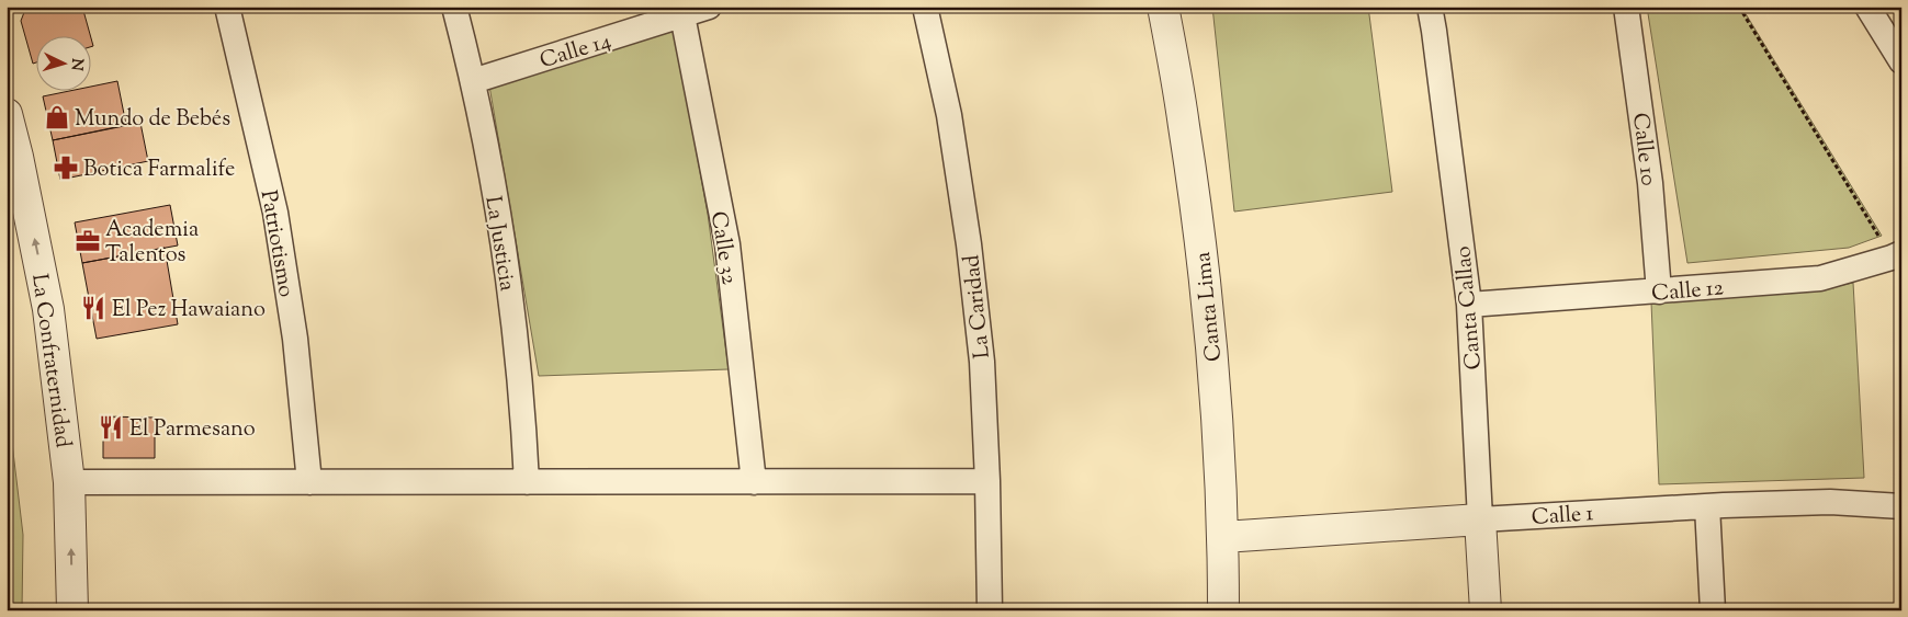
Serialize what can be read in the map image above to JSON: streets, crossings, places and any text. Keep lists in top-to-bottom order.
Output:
{
  "streets": {
    "street": [
      "Calle 14",
      "Calle 10",
      "Patriotismo",
      "La Justicia",
      "Calle 32",
      "Calle 12",
      "La Caridad",
      "Canta Lima",
      "Canta Callao",
      "La Confraternidad",
      "Calle 1"
    ]
  },
  "crossings": [
    ["Calle 14", "La Justicia"],
    ["Calle 14", "Calle 32"],
    ["Calle 10", "Calle 12"],
    ["Calle 12", "Canta Callao"],
    ["Canta Lima", "Calle 1"],
    ["Canta Callao", "Calle 1"]
  ],
  "one_way": ["La Confraternidad"],
  "places": {
    "shop": ["Mundo de Bebés"],
    "pharmacy": ["Botica Farmalife"],
    "office": ["Academia Talentos"],
    "restaurant": ["El Pez Hawaiano", "El Parmesano"]
  },
  "north": "right"
}
